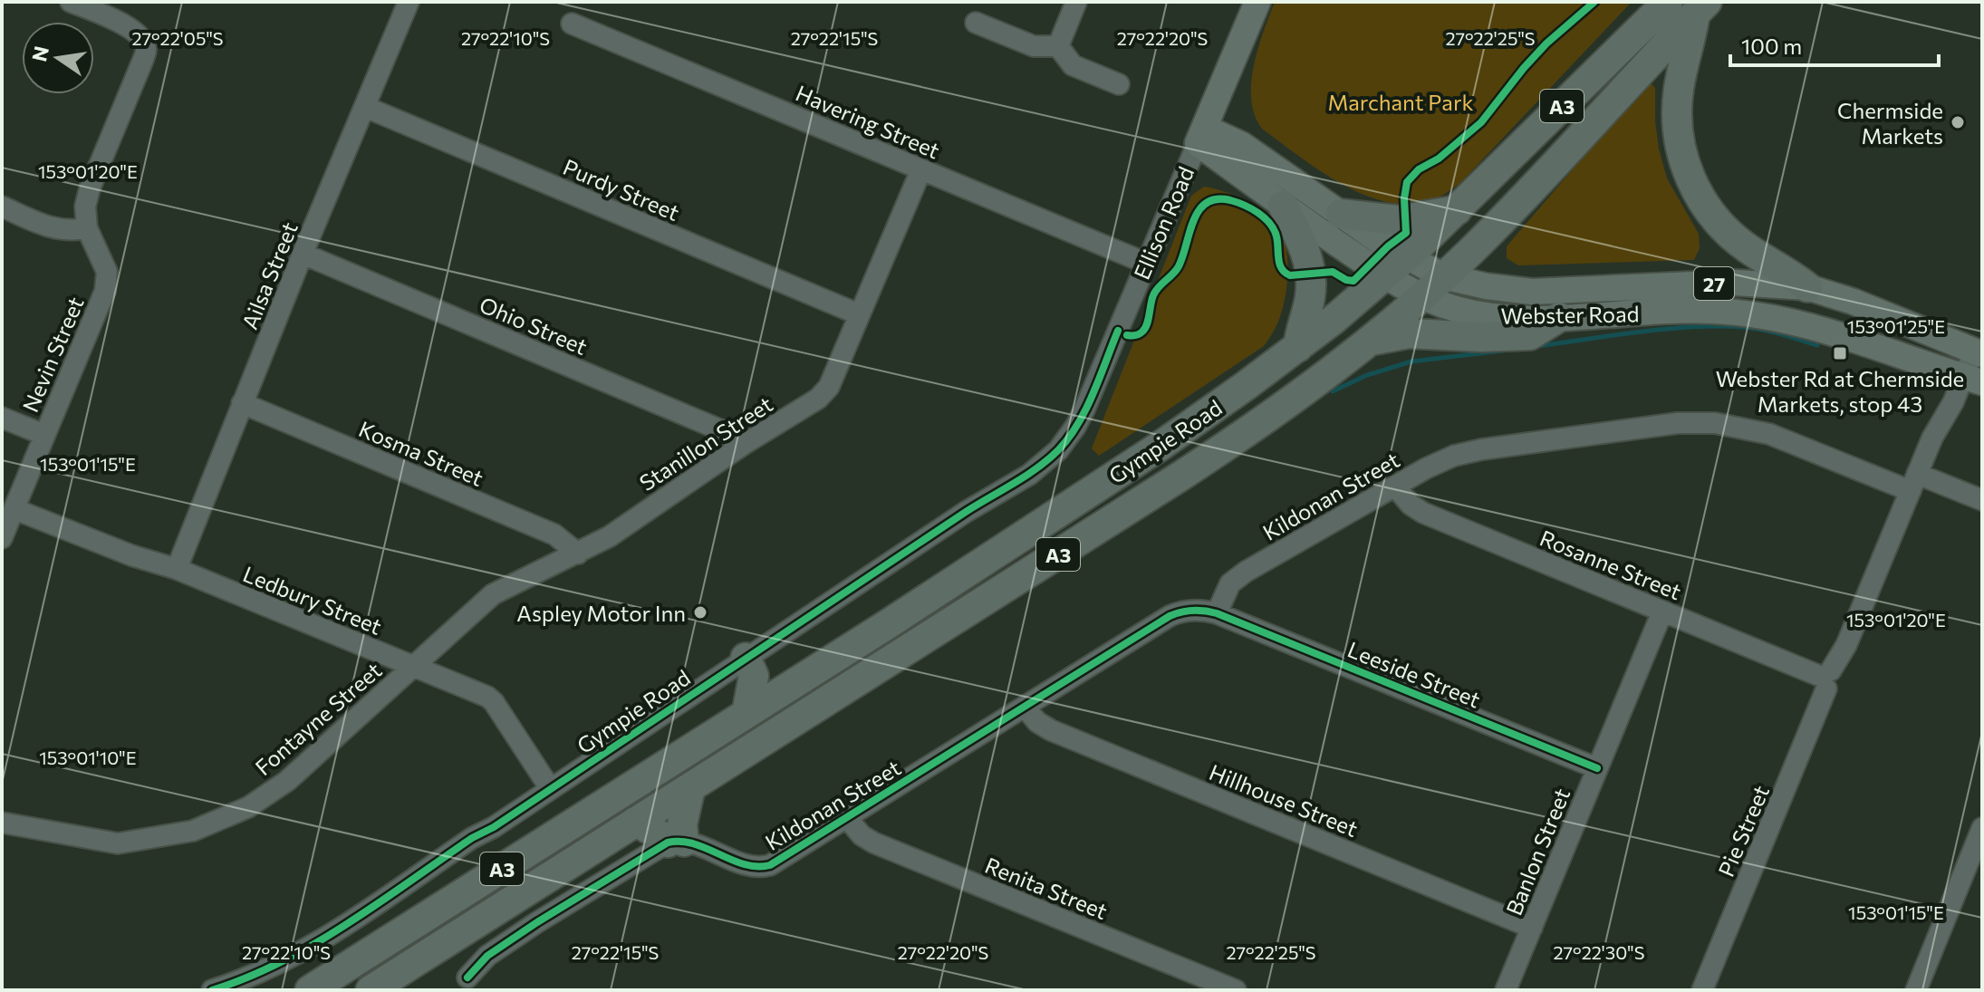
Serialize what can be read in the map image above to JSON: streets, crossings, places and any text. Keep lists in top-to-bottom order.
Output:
{
  "streets": {
    "highway": ["A3", "Gympie Road"],
    "main road": ["Ellison Road", "27", "Webster Road"],
    "street": [
      "Havering Street",
      "Purdy Street",
      "Ailsa Street",
      "Ohio Street",
      "Nevin Street",
      "Stanillon Street",
      "Kosma Street",
      "Kildonan Street",
      "Rosanne Street",
      "Ledbury Street",
      "Leeside Street",
      "Fontayne Street",
      "Hillhouse Street",
      "Pie Street",
      "Banlon Street",
      "Renita Street"
    ]
  },
  "crossings": [
    ["Havering Street", "Ellison Road"],
    ["Havering Street", "Stanillon Street"],
    ["Purdy Street", "Ailsa Street"],
    ["Purdy Street", "Stanillon Street"],
    ["Ellison Road", "Webster Road"],
    ["Ellison Road", "Gympie Road"],
    ["Ailsa Street", "Ohio Street"],
    ["Ailsa Street", "Kosma Street"],
    ["Ailsa Street", "Ledbury Street"],
    ["Webster Road", "Gympie Road"],
    ["Webster Road", "Pie Street"],
    ["Ohio Street", "Stanillon Street"],
    ["Nevin Street", "Ledbury Street"],
    ["Gympie Road", "Ledbury Street"],
    ["Stanillon Street", "Kosma Street"],
    ["Stanillon Street", "Ledbury Street"],
    ["Stanillon Street", "Fontayne Street"],
    ["Kildonan Street", "Rosanne Street"],
    ["Kildonan Street", "Leeside Street"],
    ["Kildonan Street", "Hillhouse Street"],
    ["Kildonan Street", "Pie Street"],
    ["Kildonan Street", "Renita Street"],
    ["Rosanne Street", "Pie Street"],
    ["Rosanne Street", "Banlon Street"],
    ["Ledbury Street", "Fontayne Street"],
    ["Leeside Street", "Banlon Street"],
    ["Hillhouse Street", "Banlon Street"]
  ],
  "parks": ["Marchant Park"],
  "places": {
    "other": ["Chermside Markets", "Aspley Motor Inn"],
    "transit": ["Webster Rd at Chermside Markets, stop 43"]
  },
  "scale_bar": "100 m",
  "north": "left",
  "coordinates": [
    "27°22'05\"S",
    "27°22'10\"S",
    "27°22'15\"S",
    "27°22'20\"S",
    "27°22'25\"S",
    "153°01'20\"E",
    "153°01'25\"E",
    "153°01'15\"E",
    "153°01'10\"E",
    "27°22'30\"S"
  ]
}
